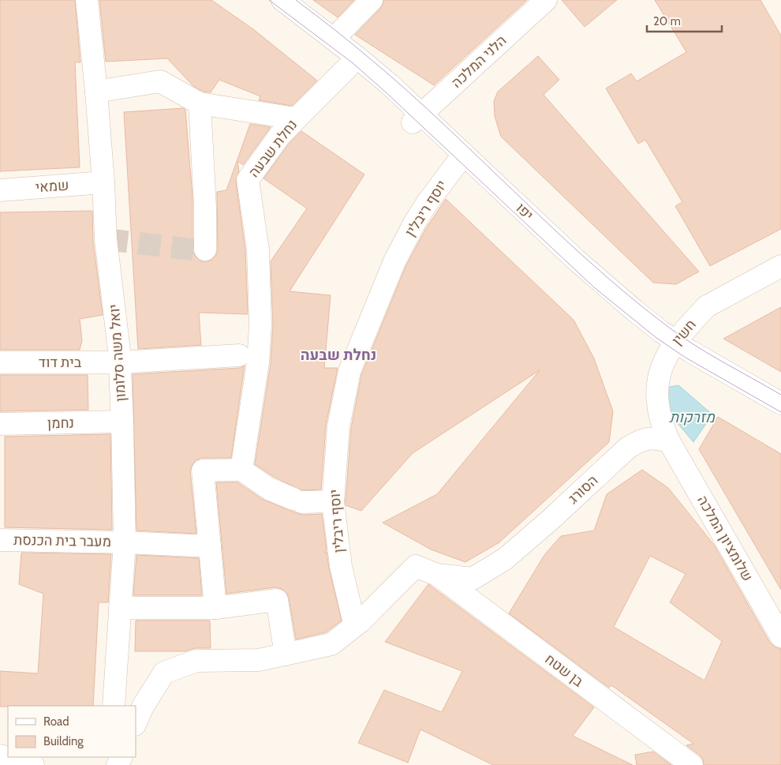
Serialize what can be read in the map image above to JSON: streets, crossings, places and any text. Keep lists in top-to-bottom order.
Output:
{
  "streets": {
    "street": [
      "הלני המלכה",
      "נחלת שבעה",
      "שמאי",
      "יוסף ריבלין",
      "יפו",
      "חשין",
      "יואל משה סלומון",
      "בית דוד",
      "נחמן",
      "הסורג",
      "שלומציון המלכה",
      "מעבר בית הכנסת",
      "בן שטח"
    ]
  },
  "crossings": [
    ["הלני המלכה", "יפו"],
    ["שמאי", "יואל משה סלומון"],
    ["יוסף ריבלין", "יפו"],
    ["יפו", "חשין"],
    ["חשין", "הסורג"],
    ["חשין", "שלומציון המלכה"],
    ["יואל משה סלומון", "בית דוד"],
    ["יואל משה סלומון", "נחמן"],
    ["יואל משה סלומון", "מעבר בית הכנסת"],
    ["הסורג", "שלומציון המלכה"],
    ["הסורג", "בן שטח"]
  ],
  "districts": ["נחלת שבעה"],
  "water": ["מזרקות"],
  "legend": ["Road", "Building"],
  "scale_bar": "20 m"
}
